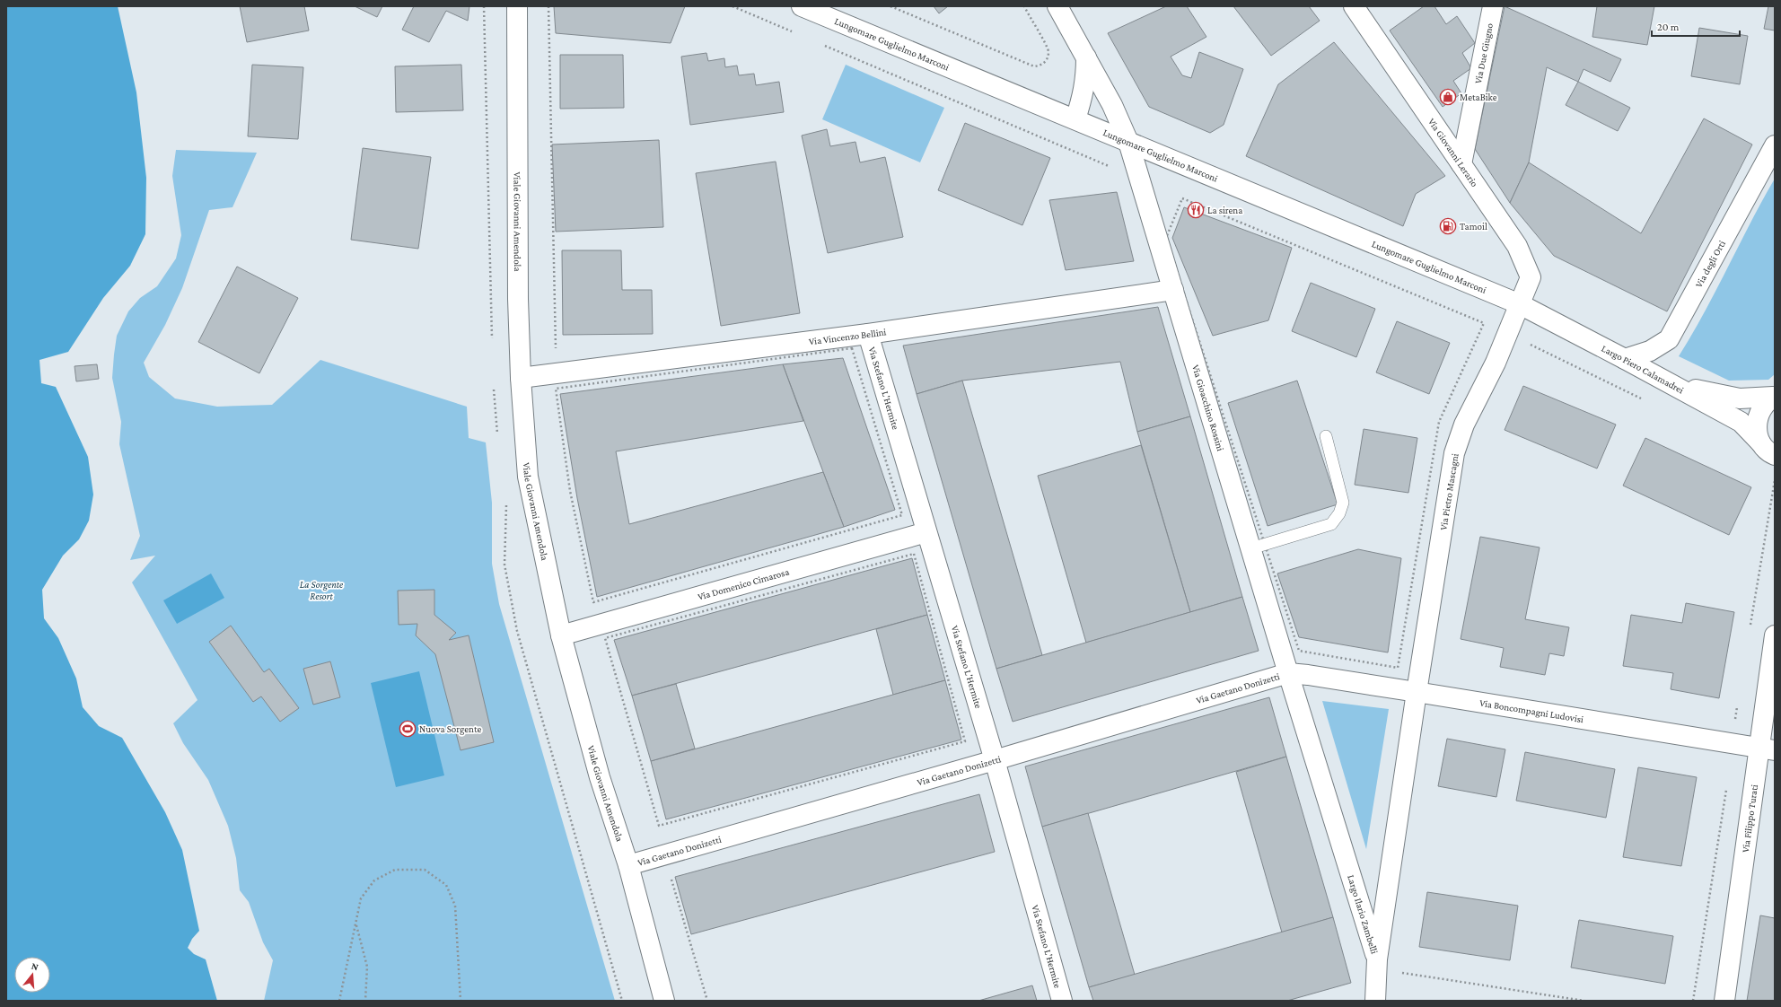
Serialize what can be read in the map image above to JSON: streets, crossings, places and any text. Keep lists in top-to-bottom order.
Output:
{
  "streets": {
    "street": [
      "Lungomare Guglielmo Marconi",
      "Via Due Giugno",
      "Via Giovanni Lerario",
      "Viale Giovanni Amendola",
      "Via degli Orti",
      "Via Vincenzo Bellini",
      "Largo Piero Calamadrei",
      "Via Stefano L'Hermite",
      "Via Gioacchino Rossini",
      "Via Pietro Mascagni",
      "Via Domenico Cimarosa",
      "Via Gaetano Donizetti",
      "Via Boncompagni Ludovisi",
      "Via Filippo Turati",
      "Largo Ilario Zambelli"
    ]
  },
  "crossings": [
    ["Lungomare Guglielmo Marconi", "Via Giovanni Lerario"],
    ["Lungomare Guglielmo Marconi", "Largo Piero Calamadrei"],
    ["Lungomare Guglielmo Marconi", "Via Gioacchino Rossini"],
    ["Lungomare Guglielmo Marconi", "Via Pietro Mascagni"],
    ["Via Due Giugno", "Via Giovanni Lerario"],
    ["Via Giovanni Lerario", "Largo Piero Calamadrei"],
    ["Via Giovanni Lerario", "Via Pietro Mascagni"],
    ["Viale Giovanni Amendola", "Via Vincenzo Bellini"],
    ["Viale Giovanni Amendola", "Via Domenico Cimarosa"],
    ["Viale Giovanni Amendola", "Via Gaetano Donizetti"],
    ["Via degli Orti", "Largo Piero Calamadrei"],
    ["Via Vincenzo Bellini", "Via Stefano L'Hermite"],
    ["Via Vincenzo Bellini", "Via Gioacchino Rossini"],
    ["Largo Piero Calamadrei", "Via Pietro Mascagni"],
    ["Via Stefano L'Hermite", "Via Domenico Cimarosa"],
    ["Via Stefano L'Hermite", "Via Gaetano Donizetti"],
    ["Via Gioacchino Rossini", "Via Gaetano Donizetti"],
    ["Via Gioacchino Rossini", "Via Boncompagni Ludovisi"],
    ["Via Gioacchino Rossini", "Largo Ilario Zambelli"],
    ["Via Pietro Mascagni", "Via Boncompagni Ludovisi"],
    ["Via Pietro Mascagni", "Largo Ilario Zambelli"],
    ["Via Gaetano Donizetti", "Via Boncompagni Ludovisi"],
    ["Via Gaetano Donizetti", "Largo Ilario Zambelli"],
    ["Via Boncompagni Ludovisi", "Via Filippo Turati"],
    ["Via Boncompagni Ludovisi", "Largo Ilario Zambelli"]
  ],
  "parks": ["La Sorgente Resort"],
  "places": {
    "shop": ["MetaBike"],
    "restaurant": ["La sirena"],
    "fuel station": ["Tamoil"],
    "sports": ["Nuova Sorgente"]
  },
  "scale_bar": "20 m",
  "north": "top"
}
